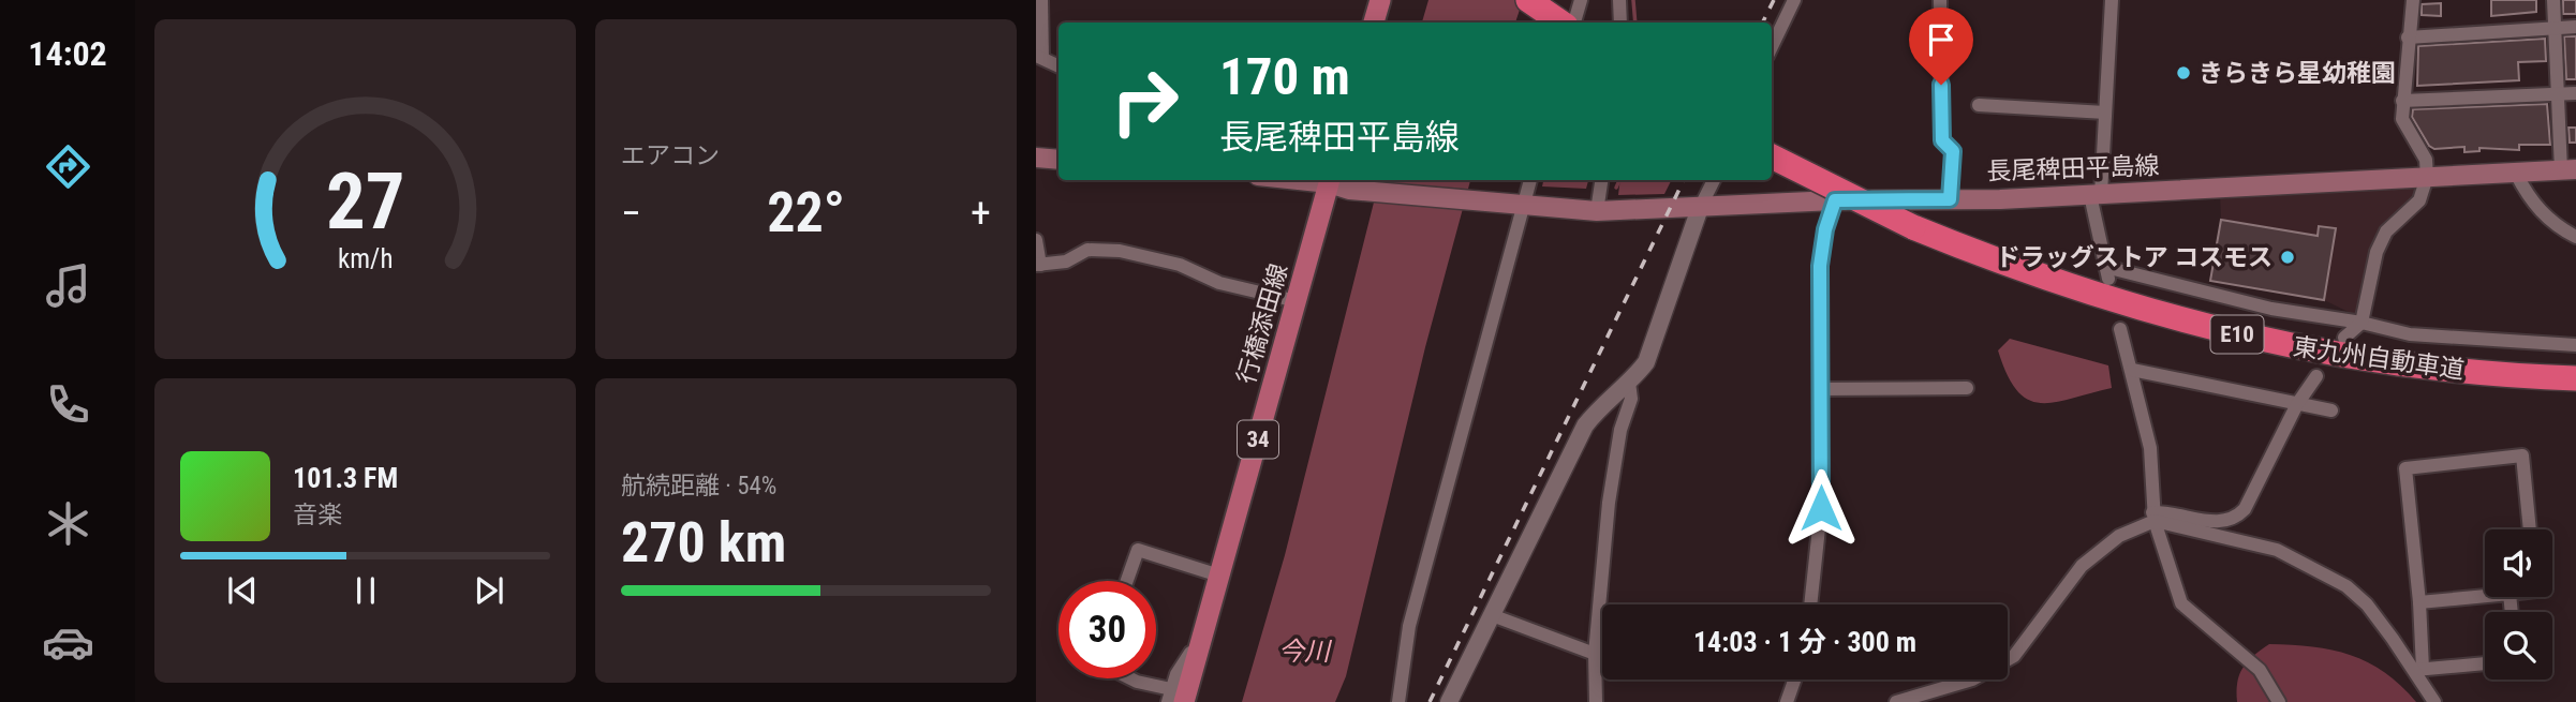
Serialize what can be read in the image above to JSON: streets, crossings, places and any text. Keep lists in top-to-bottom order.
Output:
{
  "streets": {
    "highway": ["E10", "東九州自動車道"],
    "main road": ["長尾稗田平島線", "行橋添田線", "34"]
  },
  "crossings": [
    ["長尾稗田平島線", "行橋添田線"]
  ],
  "water": ["今川"],
  "places": ["きらきら星幼稚園", "ドラッグストア コスモス"],
  "page": {
    "tabs": "14:02",
    "tile": [
      "エアコン",
      ["航続距離 · 54%", "270 km"]
    ],
    "turn": ["170 m", "長尾稗田平島線"],
    "heat": ["−", "22°", "+"],
    "song": ["101.3 FM", "音楽"],
    "limit": "30",
    "trip": "14:03 · 1 分 · 300 m",
    "gauge": ["27", "km/h"]
  }
}
